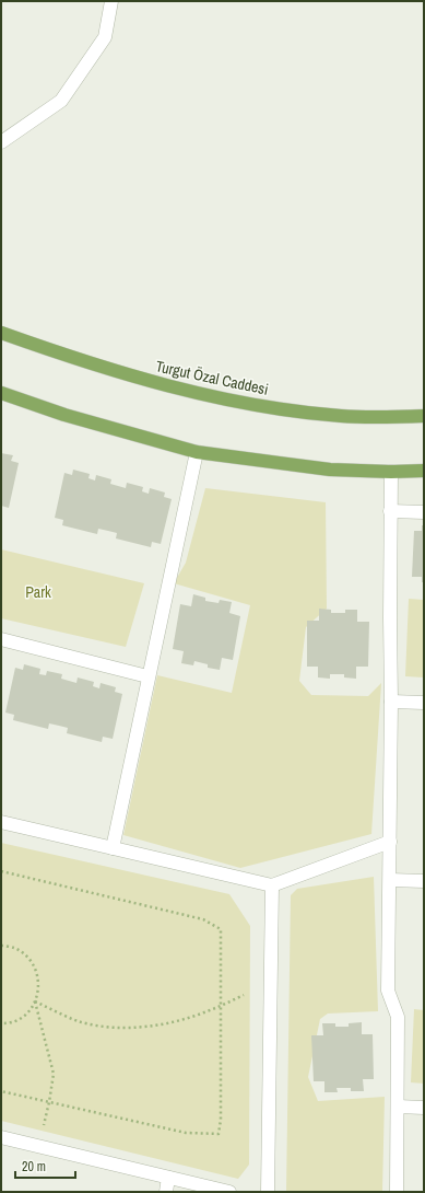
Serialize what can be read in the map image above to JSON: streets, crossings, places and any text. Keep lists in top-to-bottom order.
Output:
{
  "streets": {
    "main road": ["Turgut Özal Caddesi"]
  },
  "parks": ["Park"],
  "scale_bar": "20 m"
}
